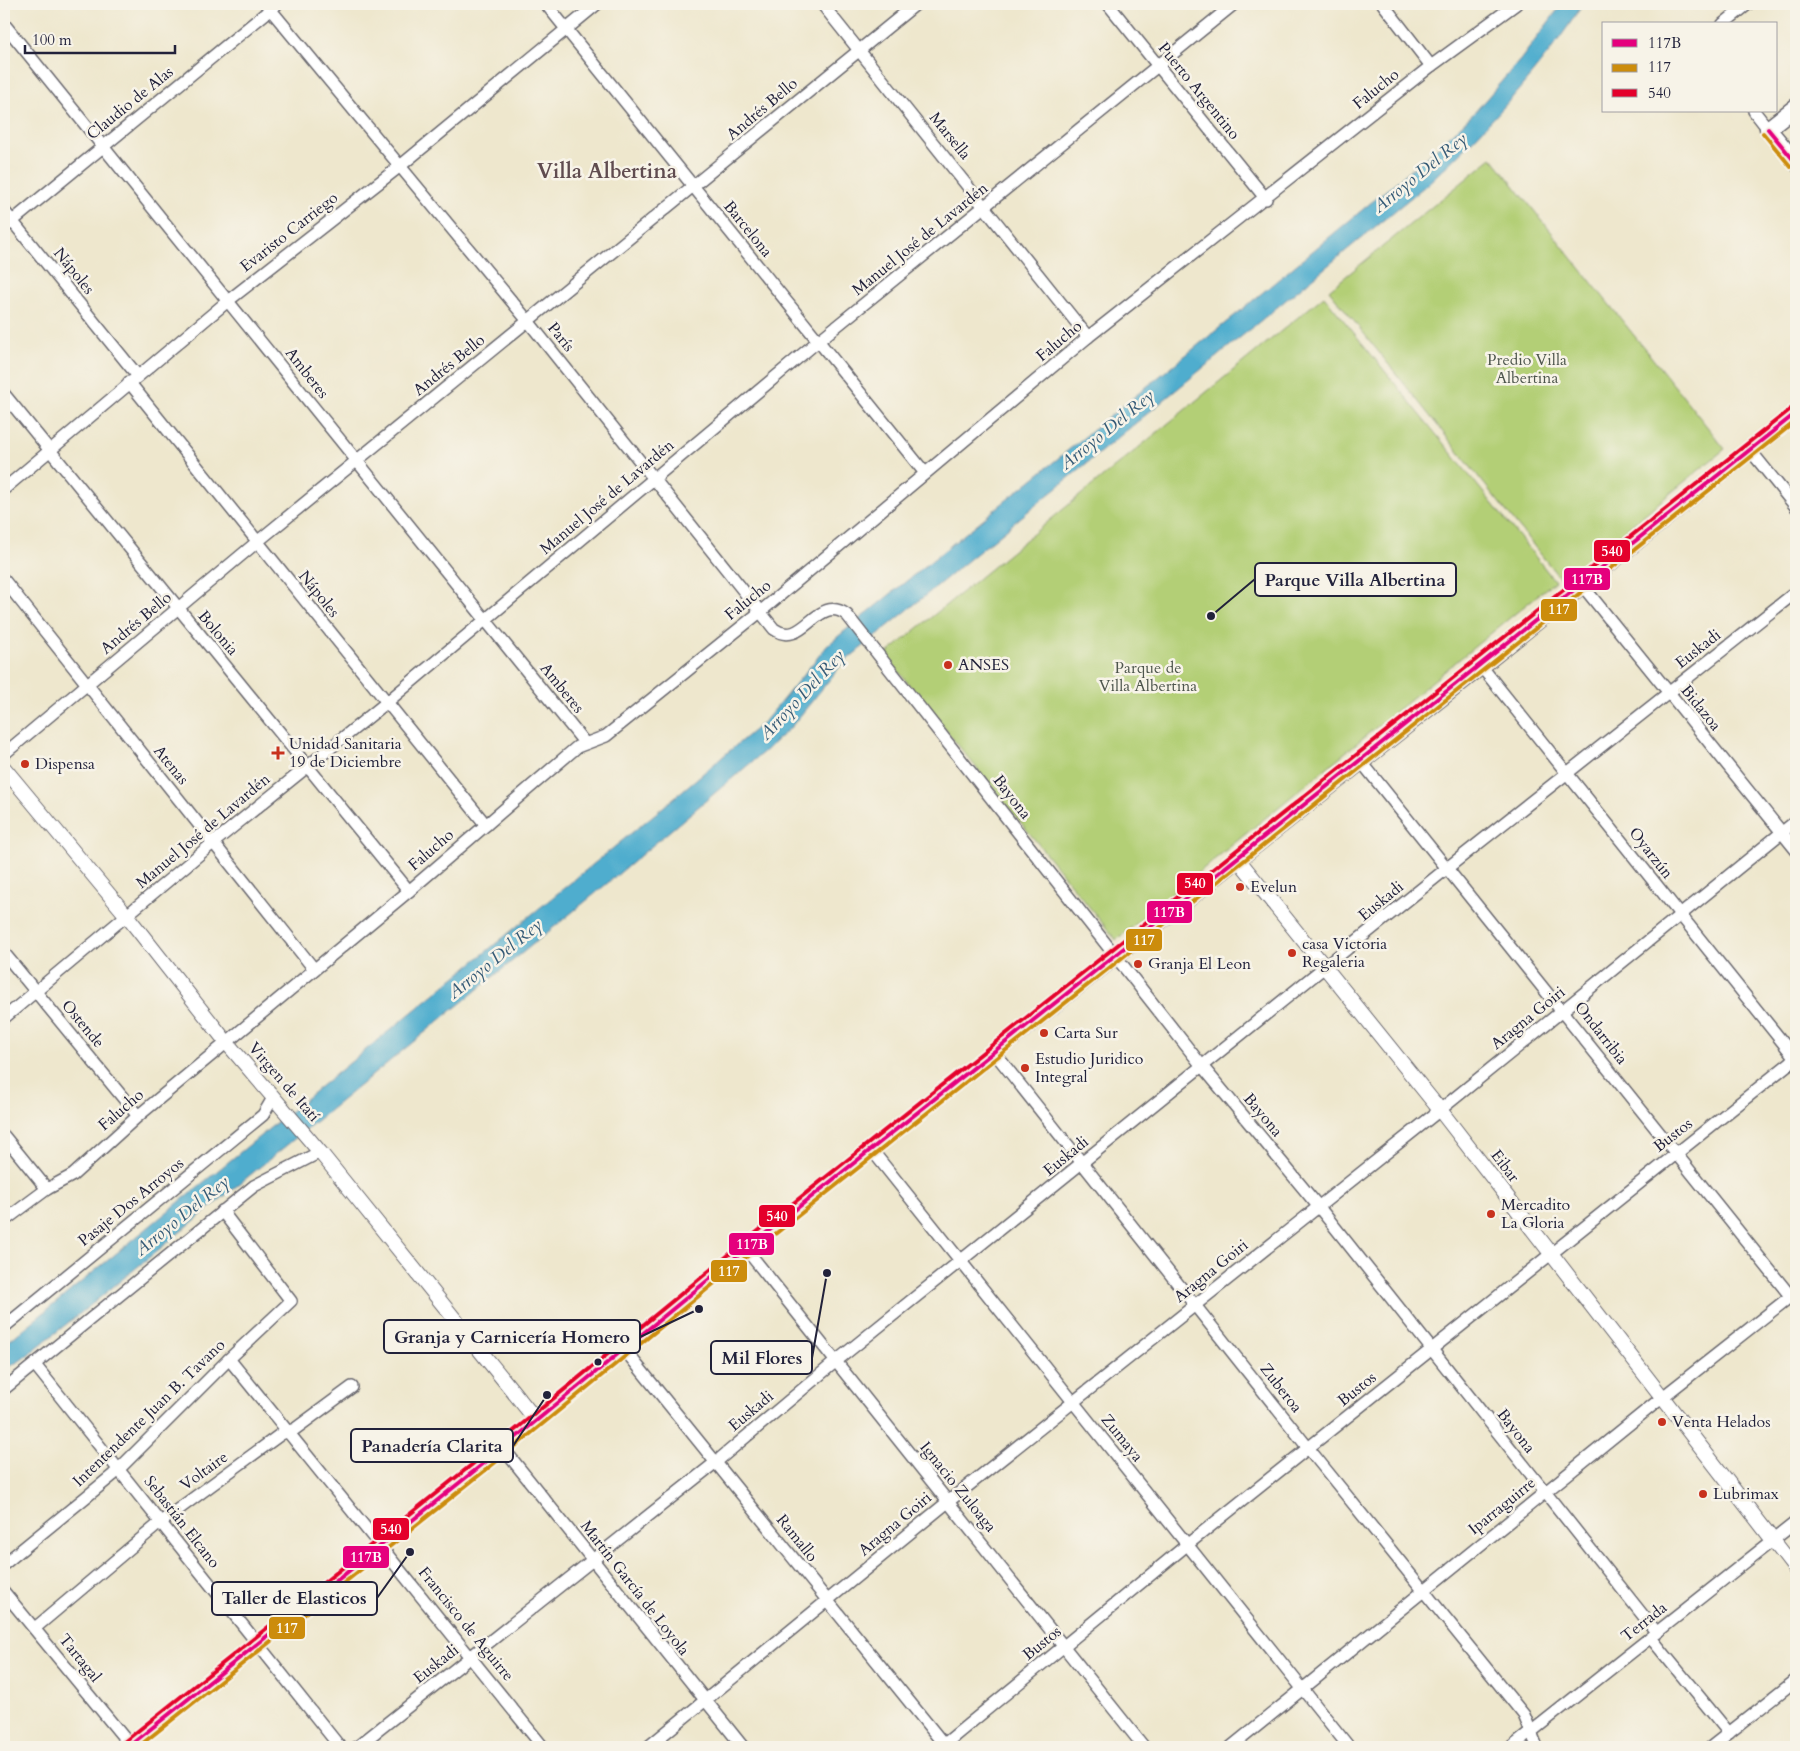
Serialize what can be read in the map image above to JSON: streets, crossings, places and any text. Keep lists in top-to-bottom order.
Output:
{
  "streets": {
    "street": [
      "Falucho",
      "Puerto Argentino",
      "Claudio de Alas",
      "Andrés Bello",
      "Marsella",
      "Barcelona",
      "Evaristo Carriego",
      "Manuel José de Lavardén",
      "Nápoles",
      "París",
      "Amberes",
      "Bolonia",
      "Euskadi",
      "Bidazoa",
      "Atenas",
      "Bayona",
      "Oyarzún",
      "Aragna Goiri",
      "Ostende",
      "Ondarribia",
      "Virgen de Itatí",
      "Bustos",
      "Eibar",
      "Pasaje Dos Arroyos",
      "Zuberoa",
      "Intentendente Juan B. Tavano",
      "Zumaya",
      "Voltaire",
      "Ignacio Zuloaga",
      "Iparraguirre",
      "Sebastián Elcano",
      "Ramallo",
      "Martín García de Loyola",
      "Terrada",
      "Francisco de Aguirre",
      "Tartagal"
    ]
  },
  "crossings": [
    ["Falucho", "Puerto Argentino"],
    ["Falucho", "Marsella"],
    ["Falucho", "Barcelona"],
    ["Falucho", "Nápoles"],
    ["Falucho", "París"],
    ["Falucho", "Amberes"],
    ["Falucho", "Bolonia"],
    ["Falucho", "Atenas"],
    ["Falucho", "Ostende"],
    ["Falucho", "Virgen de Itatí"],
    ["Puerto Argentino", "Manuel José de Lavardén"],
    ["Claudio de Alas", "Nápoles"],
    ["Claudio de Alas", "París"],
    ["Claudio de Alas", "Amberes"],
    ["Andrés Bello", "Marsella"],
    ["Andrés Bello", "Barcelona"],
    ["Andrés Bello", "Nápoles"],
    ["Andrés Bello", "París"],
    ["Andrés Bello", "Amberes"],
    ["Andrés Bello", "Bolonia"],
    ["Andrés Bello", "Atenas"],
    ["Marsella", "Manuel José de Lavardén"],
    ["Barcelona", "Evaristo Carriego"],
    ["Barcelona", "Manuel José de Lavardén"],
    ["Evaristo Carriego", "Nápoles"],
    ["Evaristo Carriego", "París"],
    ["Evaristo Carriego", "Amberes"],
    ["Evaristo Carriego", "Bolonia"],
    ["Manuel José de Lavardén", "Nápoles"],
    ["Manuel José de Lavardén", "París"],
    ["Manuel José de Lavardén", "Amberes"],
    ["Manuel José de Lavardén", "Bolonia"],
    ["Manuel José de Lavardén", "Atenas"],
    ["Manuel José de Lavardén", "Ostende"],
    ["Manuel José de Lavardén", "Virgen de Itatí"],
    ["París", "Bayona"],
    ["Euskadi", "Bidazoa"],
    ["Euskadi", "Bayona"],
    ["Euskadi", "Oyarzún"],
    ["Euskadi", "Ondarribia"],
    ["Euskadi", "Eibar"],
    ["Euskadi", "Zuberoa"],
    ["Euskadi", "Zumaya"],
    ["Euskadi", "Ignacio Zuloaga"],
    ["Euskadi", "Ramallo"],
    ["Euskadi", "Martín García de Loyola"],
    ["Euskadi", "Francisco de Aguirre"],
    ["Bidazoa", "Aragna Goiri"],
    ["Bayona", "Aragna Goiri"],
    ["Bayona", "Bustos"],
    ["Bayona", "Iparraguirre"],
    ["Bayona", "Terrada"],
    ["Oyarzún", "Aragna Goiri"],
    ["Oyarzún", "Bustos"],
    ["Aragna Goiri", "Ondarribia"],
    ["Aragna Goiri", "Eibar"],
    ["Aragna Goiri", "Zuberoa"],
    ["Aragna Goiri", "Zumaya"],
    ["Aragna Goiri", "Ignacio Zuloaga"],
    ["Aragna Goiri", "Ramallo"],
    ["Aragna Goiri", "Martín García de Loyola"],
    ["Ondarribia", "Bustos"],
    ["Ondarribia", "Iparraguirre"],
    ["Virgen de Itatí", "Pasaje Dos Arroyos"],
    ["Bustos", "Eibar"],
    ["Bustos", "Zuberoa"],
    ["Bustos", "Zumaya"],
    ["Bustos", "Ignacio Zuloaga"],
    ["Bustos", "Ramallo"],
    ["Eibar", "Iparraguirre"],
    ["Eibar", "Terrada"],
    ["Zuberoa", "Iparraguirre"],
    ["Zuberoa", "Terrada"],
    ["Intentendente Juan B. Tavano", "Sebastián Elcano"],
    ["Intentendente Juan B. Tavano", "Francisco de Aguirre"],
    ["Zumaya", "Iparraguirre"],
    ["Voltaire", "Sebastián Elcano"],
    ["Voltaire", "Francisco de Aguirre"],
    ["Voltaire", "Tartagal"]
  ],
  "districts": ["Villa Albertina"],
  "water": ["Arroyo Del Rey"],
  "parks": ["Predio Villa Albertina", "Parque de Villa Albertina"],
  "places": {
    "other": [
      "Parque Villa Albertina",
      "ANSES",
      "Dispensa",
      "Evelun",
      "casa Victoria Regaleria",
      "Granja El Leon",
      "Carta Sur",
      "Estudio Juridico Integral",
      "Mercadito La Gloria",
      "Mil Flores",
      "Granja y Carnicería Homero",
      "Panadería Clarita",
      "Venta Helados",
      "Lubrimax",
      "Taller de Elasticos"
    ],
    "health": ["Unidad Sanitaria 19 de Diciembre"]
  },
  "lines": ["transit line 117B", "transit line 117", "transit line 540"],
  "legend": ["117B", "117", "540"],
  "scale_bar": "100 m"
}
